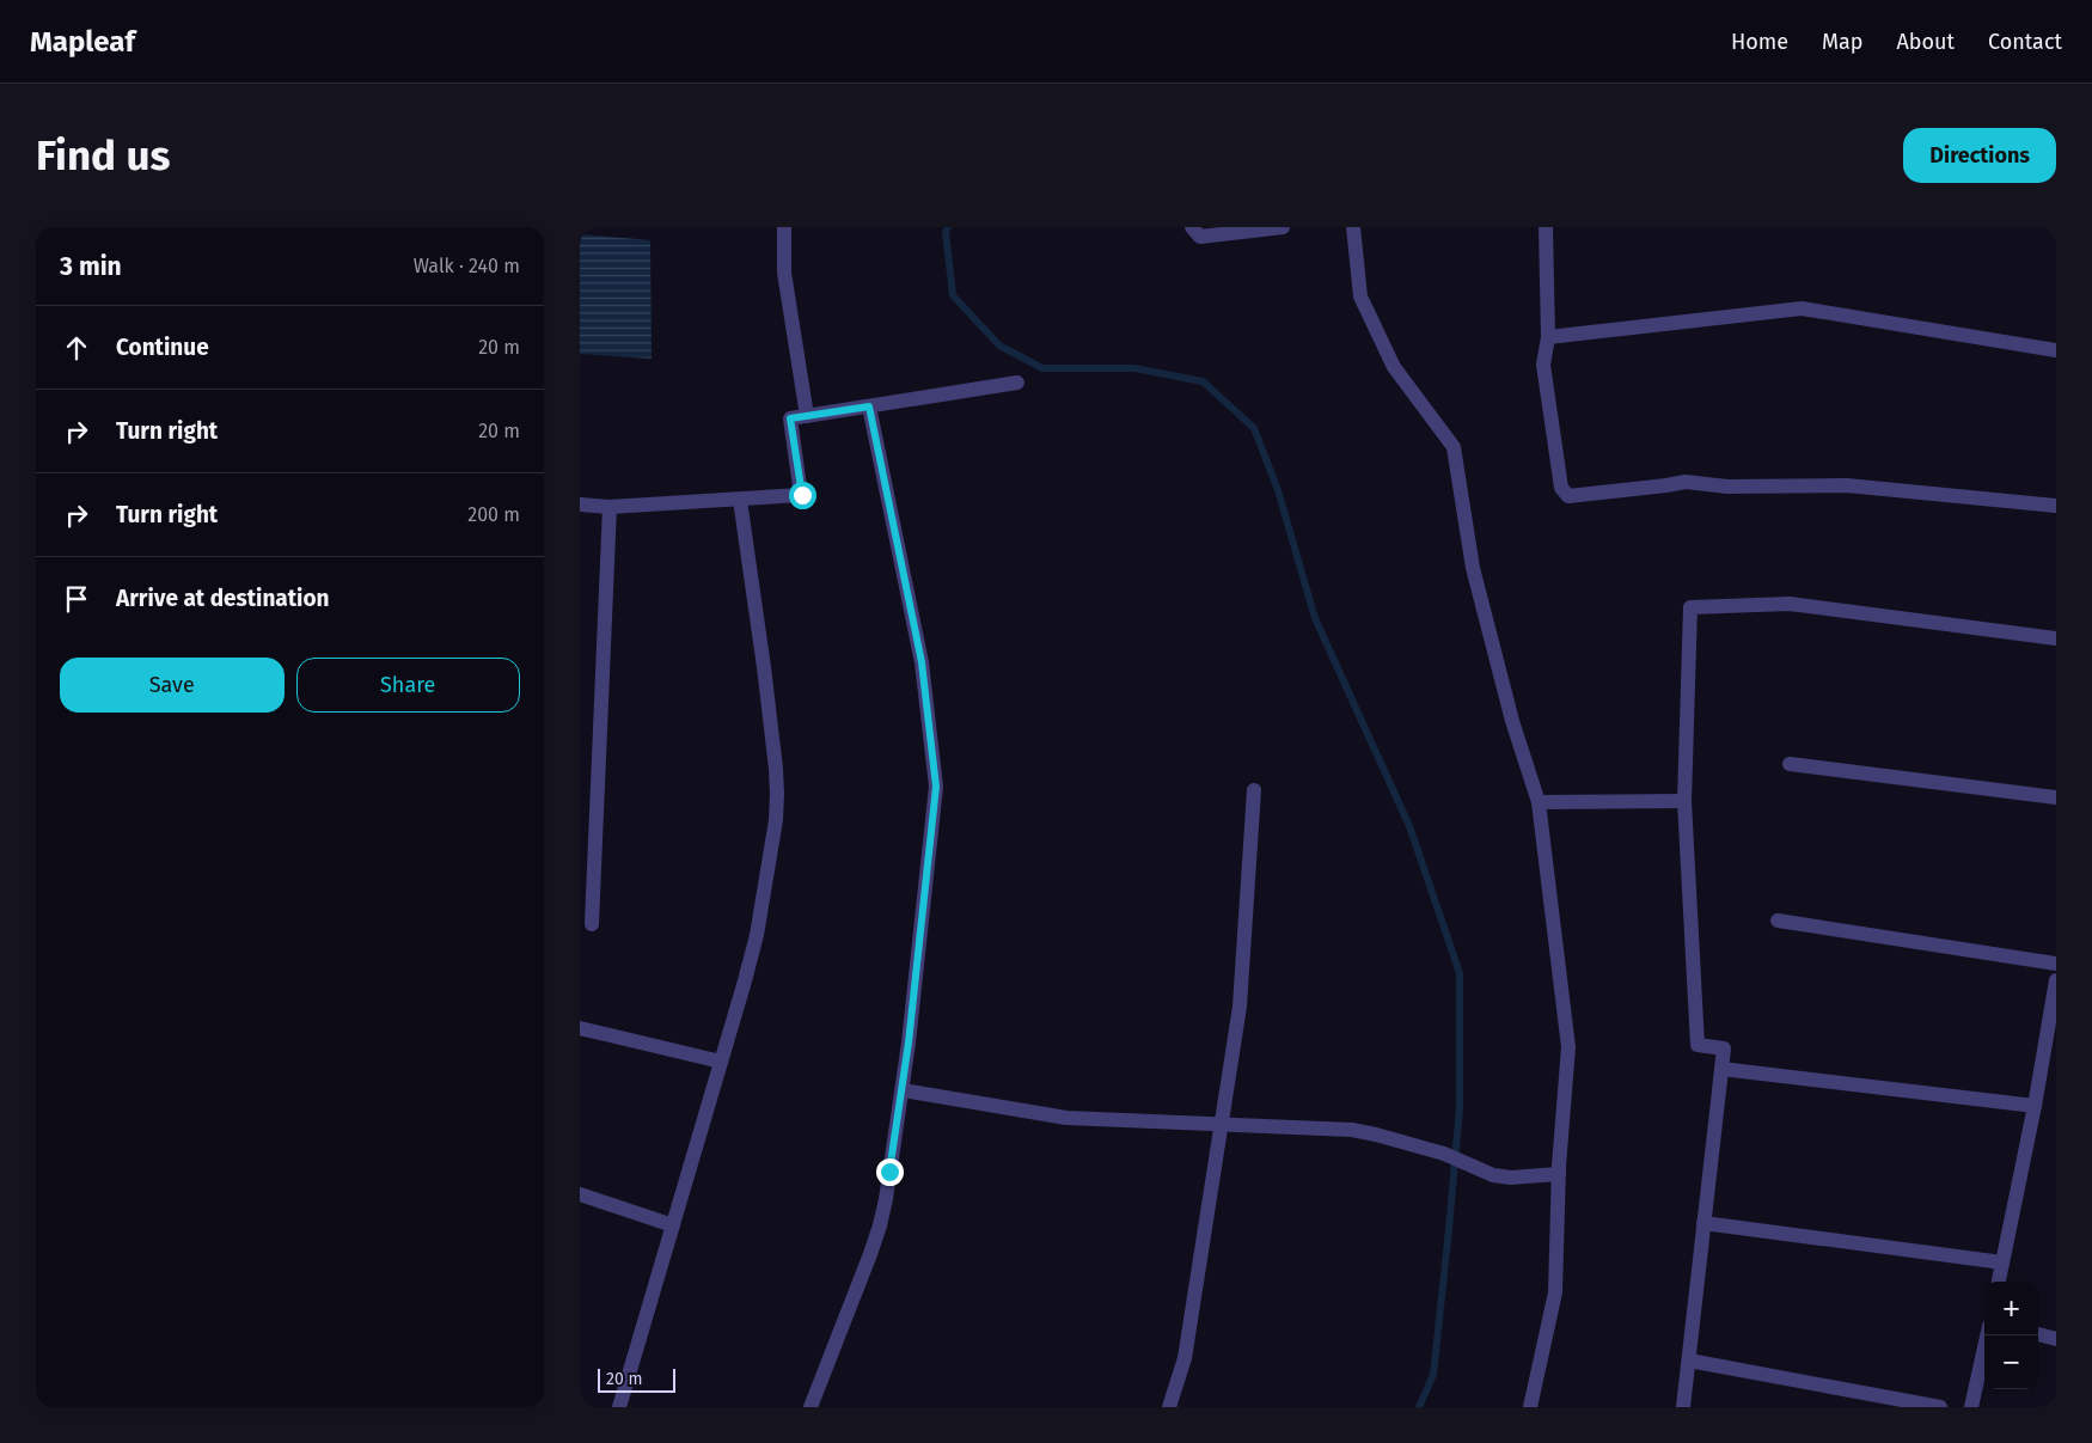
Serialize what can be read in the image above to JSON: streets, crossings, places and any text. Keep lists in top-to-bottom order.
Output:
{
  "scale_bar": "20 m",
  "page": {
    "header": "Mapleaf",
    "nav": [
      "Home",
      "Map",
      "About",
      "Contact"
    ],
    "buttons": [
      "Directions",
      ["Save", "Share"]
    ],
    "title": "Find us",
    "heading": ["3 min", "Walk · 240 m"],
    "list": [
      ["Continue", "20 m"],
      ["Turn right", "20 m"],
      ["Turn right", "200 m"],
      "Arrive at destination"
    ],
    "map_buttons": ["+", "−"],
    "scale": "20 m"
  }
}
